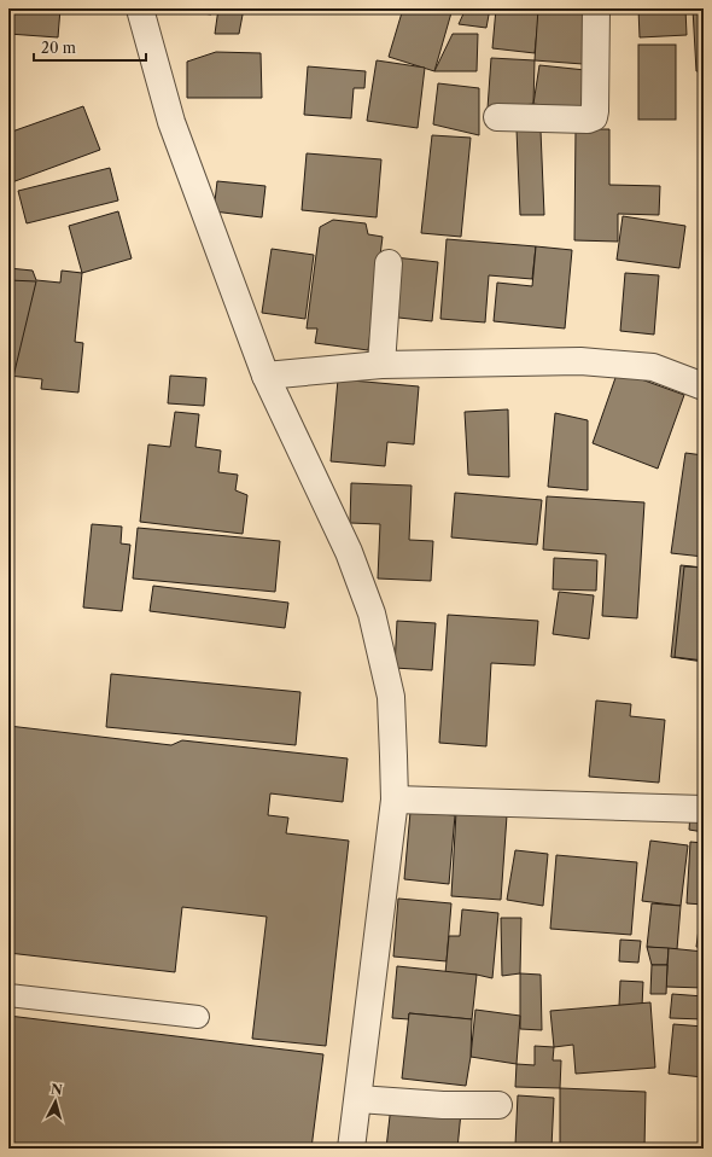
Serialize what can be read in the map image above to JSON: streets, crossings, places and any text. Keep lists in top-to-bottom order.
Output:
{
  "scale_bar": "20 m",
  "north": "top"
}
